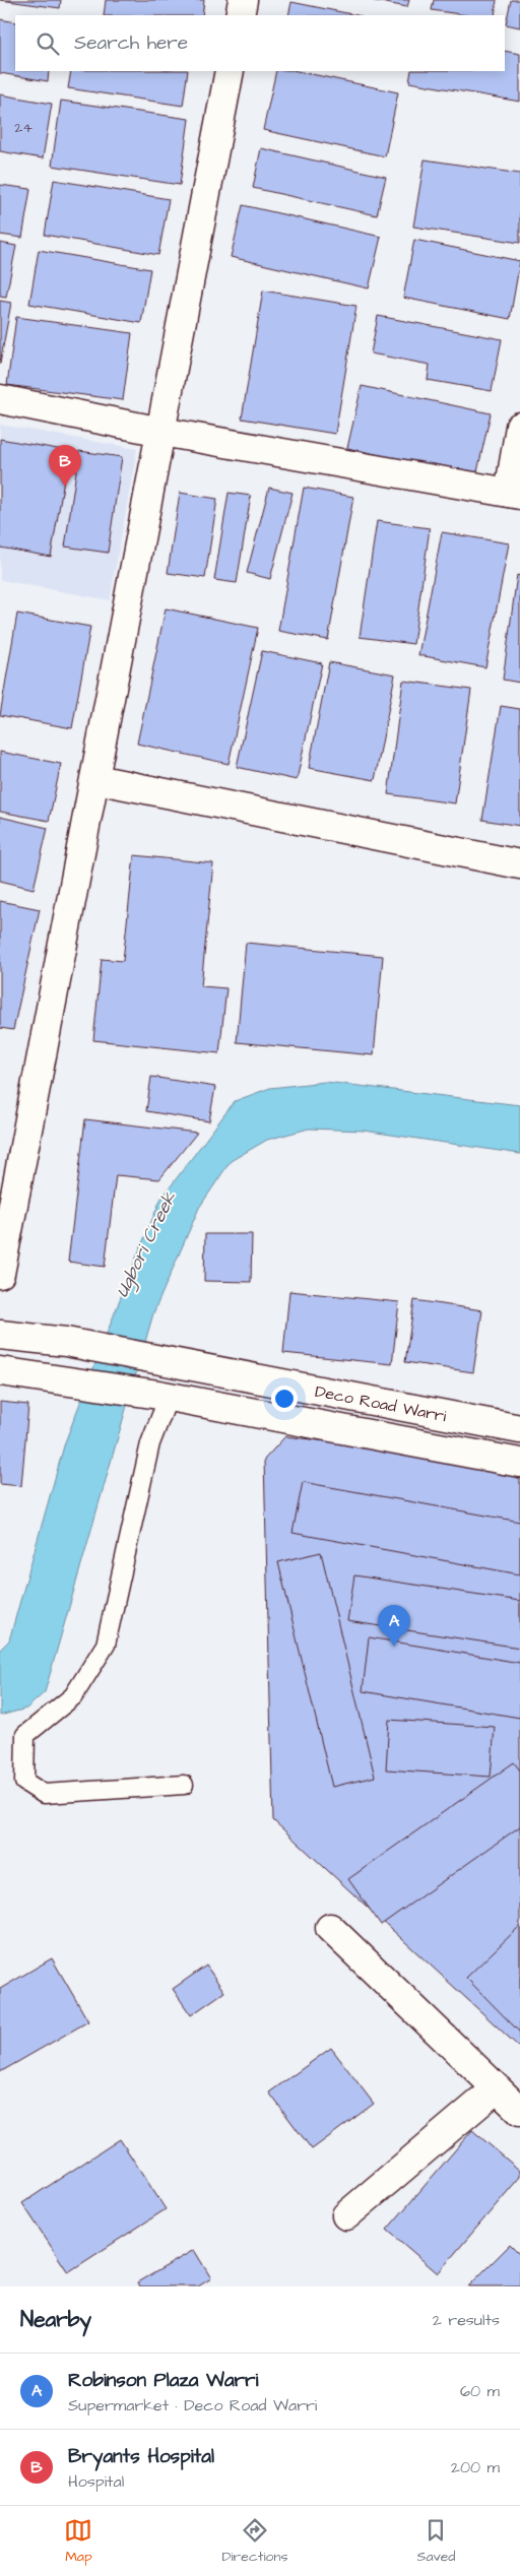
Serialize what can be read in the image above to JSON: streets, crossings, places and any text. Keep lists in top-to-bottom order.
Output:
{
  "streets": {
    "street": ["Deco Road Warri"]
  },
  "water": ["Ugbori Creek"],
  "house_numbers": ["24"],
  "page": {
    "search": "Search here",
    "pins": ["B", "A"],
    "heading": ["Nearby", "2 results"],
    "list": [
      {
        "mark": "A",
        "name": "Robinson Plaza Warri",
        "note": "Supermarket · Deco Road Warri",
        "value": "60 m"
      },
      {
        "mark": "B",
        "name": "Bryants Hospital",
        "note": "Hospital",
        "value": "200 m"
      }
    ],
    "nav": ["Map", "Directions", "Saved"]
  }
}
